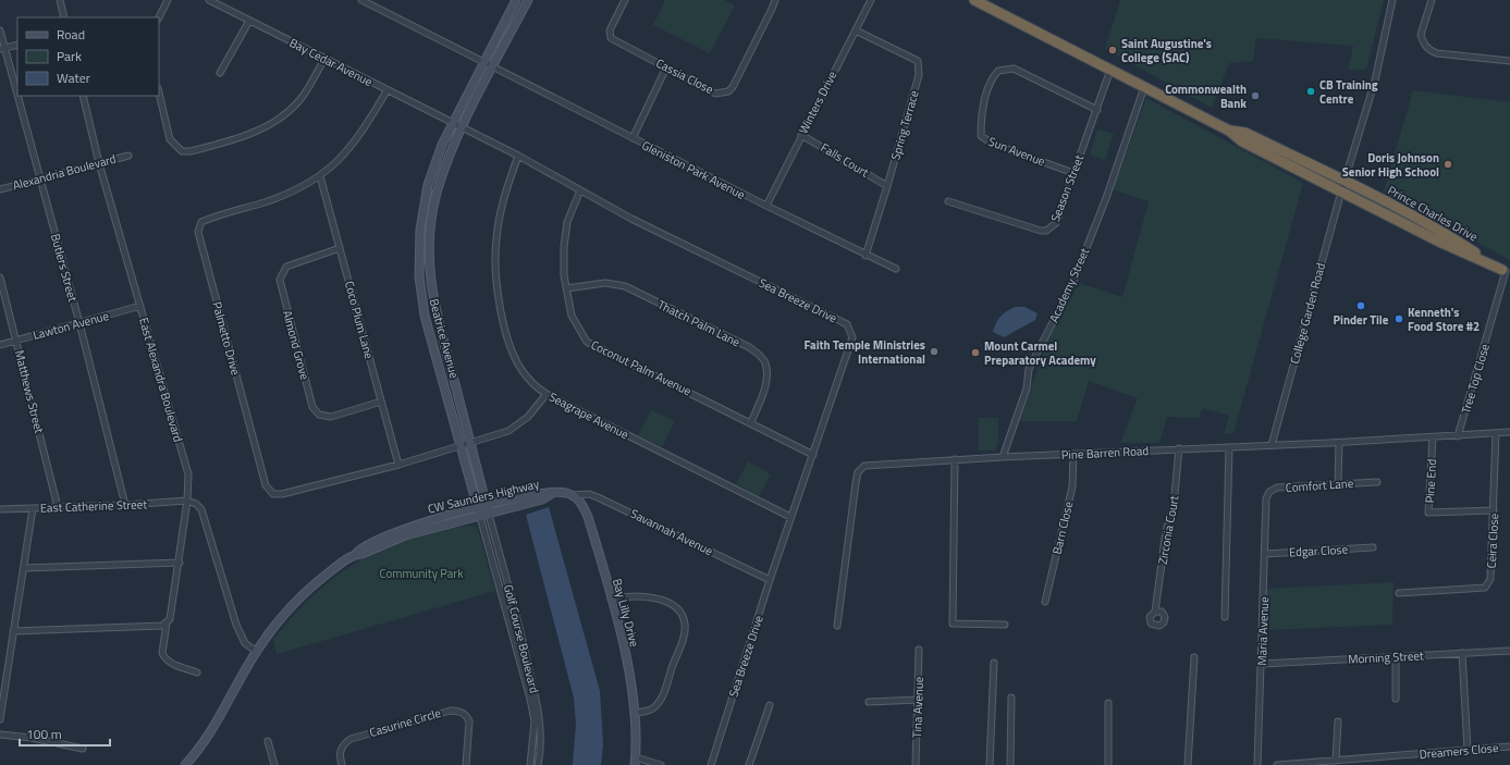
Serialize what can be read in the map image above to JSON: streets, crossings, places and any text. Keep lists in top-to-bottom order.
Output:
{
  "streets": {
    "highway": ["Prince Charles Drive"],
    "main road": ["Beatrice Avenue", "CW Saunders Highway", "Bay Lilly Drive"],
    "street": [
      "Bay Cedar Avenue",
      "Cassia Close",
      "Winters Drive",
      "Spring Terrace",
      "Sun Avenue",
      "Falls Court",
      "Gleniston Park Avenue",
      "Alexandria Boulevard",
      "Season Street",
      "Butlers Street",
      "Academy Street",
      "Sea Breeze Drive",
      "College Garden Road",
      "Coco Plum Lane",
      "Thatch Palm Lane",
      "Lawton Avenue",
      "Palmetto Drive",
      "Almond Grove",
      "Coconut Palm Avenue",
      "Tree Top Close",
      "East Alexandra Boulevard",
      "Matthews Street",
      "Seagrape Avenue",
      "Pine Barren Road",
      "Pine End",
      "Comfort Lane",
      "East Catherine Street",
      "Barn Close",
      "Zirconia Court",
      "Savannah Avenue",
      "Ceira Close",
      "Edgar Close",
      "Maria Avenue",
      "Golf Course Boulevard",
      "Morning Street",
      "Tina Avenue",
      "Casurine Circle",
      "Dreamers Close"
    ]
  },
  "crossings": [
    ["Bay Cedar Avenue", "Sea Breeze Drive"],
    ["Bay Cedar Avenue", "Palmetto Drive"],
    ["Bay Cedar Avenue", "Beatrice Avenue"],
    ["Winters Drive", "Spring Terrace"],
    ["Winters Drive", "Falls Court"],
    ["Winters Drive", "Gleniston Park Avenue"],
    ["Spring Terrace", "Falls Court"],
    ["Spring Terrace", "Gleniston Park Avenue"],
    ["Sun Avenue", "Season Street"],
    ["Gleniston Park Avenue", "Beatrice Avenue"],
    ["Alexandria Boulevard", "Butlers Street"],
    ["Alexandria Boulevard", "East Alexandra Boulevard"],
    ["Season Street", "Prince Charles Drive"],
    ["Prince Charles Drive", "Academy Street"],
    ["Prince Charles Drive", "College Garden Road"],
    ["Prince Charles Drive", "Tree Top Close"],
    ["Butlers Street", "Lawton Avenue"],
    ["Butlers Street", "East Catherine Street"],
    ["Academy Street", "Pine Barren Road"],
    ["Sea Breeze Drive", "Beatrice Avenue"],
    ["Sea Breeze Drive", "Coconut Palm Avenue"],
    ["Sea Breeze Drive", "Seagrape Avenue"],
    ["Sea Breeze Drive", "Savannah Avenue"],
    ["College Garden Road", "Pine Barren Road"],
    ["Coco Plum Lane", "Palmetto Drive"],
    ["Coco Plum Lane", "Almond Grove"],
    ["Thatch Palm Lane", "Coconut Palm Avenue"],
    ["Lawton Avenue", "East Alexandra Boulevard"],
    ["Lawton Avenue", "Matthews Street"],
    ["Palmetto Drive", "Beatrice Avenue"],
    ["Palmetto Drive", "Seagrape Avenue"],
    ["Beatrice Avenue", "CW Saunders Highway"],
    ["Beatrice Avenue", "Golf Course Boulevard"],
    ["Tree Top Close", "Pine Barren Road"],
    ["East Alexandra Boulevard", "East Catherine Street"],
    ["Matthews Street", "East Catherine Street"],
    ["Pine Barren Road", "Pine End"],
    ["Pine Barren Road", "Barn Close"],
    ["Pine Barren Road", "Zirconia Court"],
    ["Pine Barren Road", "Ceira Close"],
    ["Pine End", "Ceira Close"],
    ["Comfort Lane", "Maria Avenue"],
    ["CW Saunders Highway", "Golf Course Boulevard"],
    ["Savannah Avenue", "Bay Lilly Drive"],
    ["Edgar Close", "Maria Avenue"],
    ["Maria Avenue", "Morning Street"]
  ],
  "parks": ["Community Park"],
  "places": [
    "Saint Augustine's College (SAC)",
    "CB Training Centre",
    "Commonwealth Bank",
    "Doris Johnson Senior High School",
    "Pinder Tile",
    "Kenneth's Food Store #2",
    "Faith Temple Ministries International",
    "Mount Carmel Preparatory Academy"
  ],
  "legend": ["Road", "Park", "Water"],
  "scale_bar": "100 m"
}
